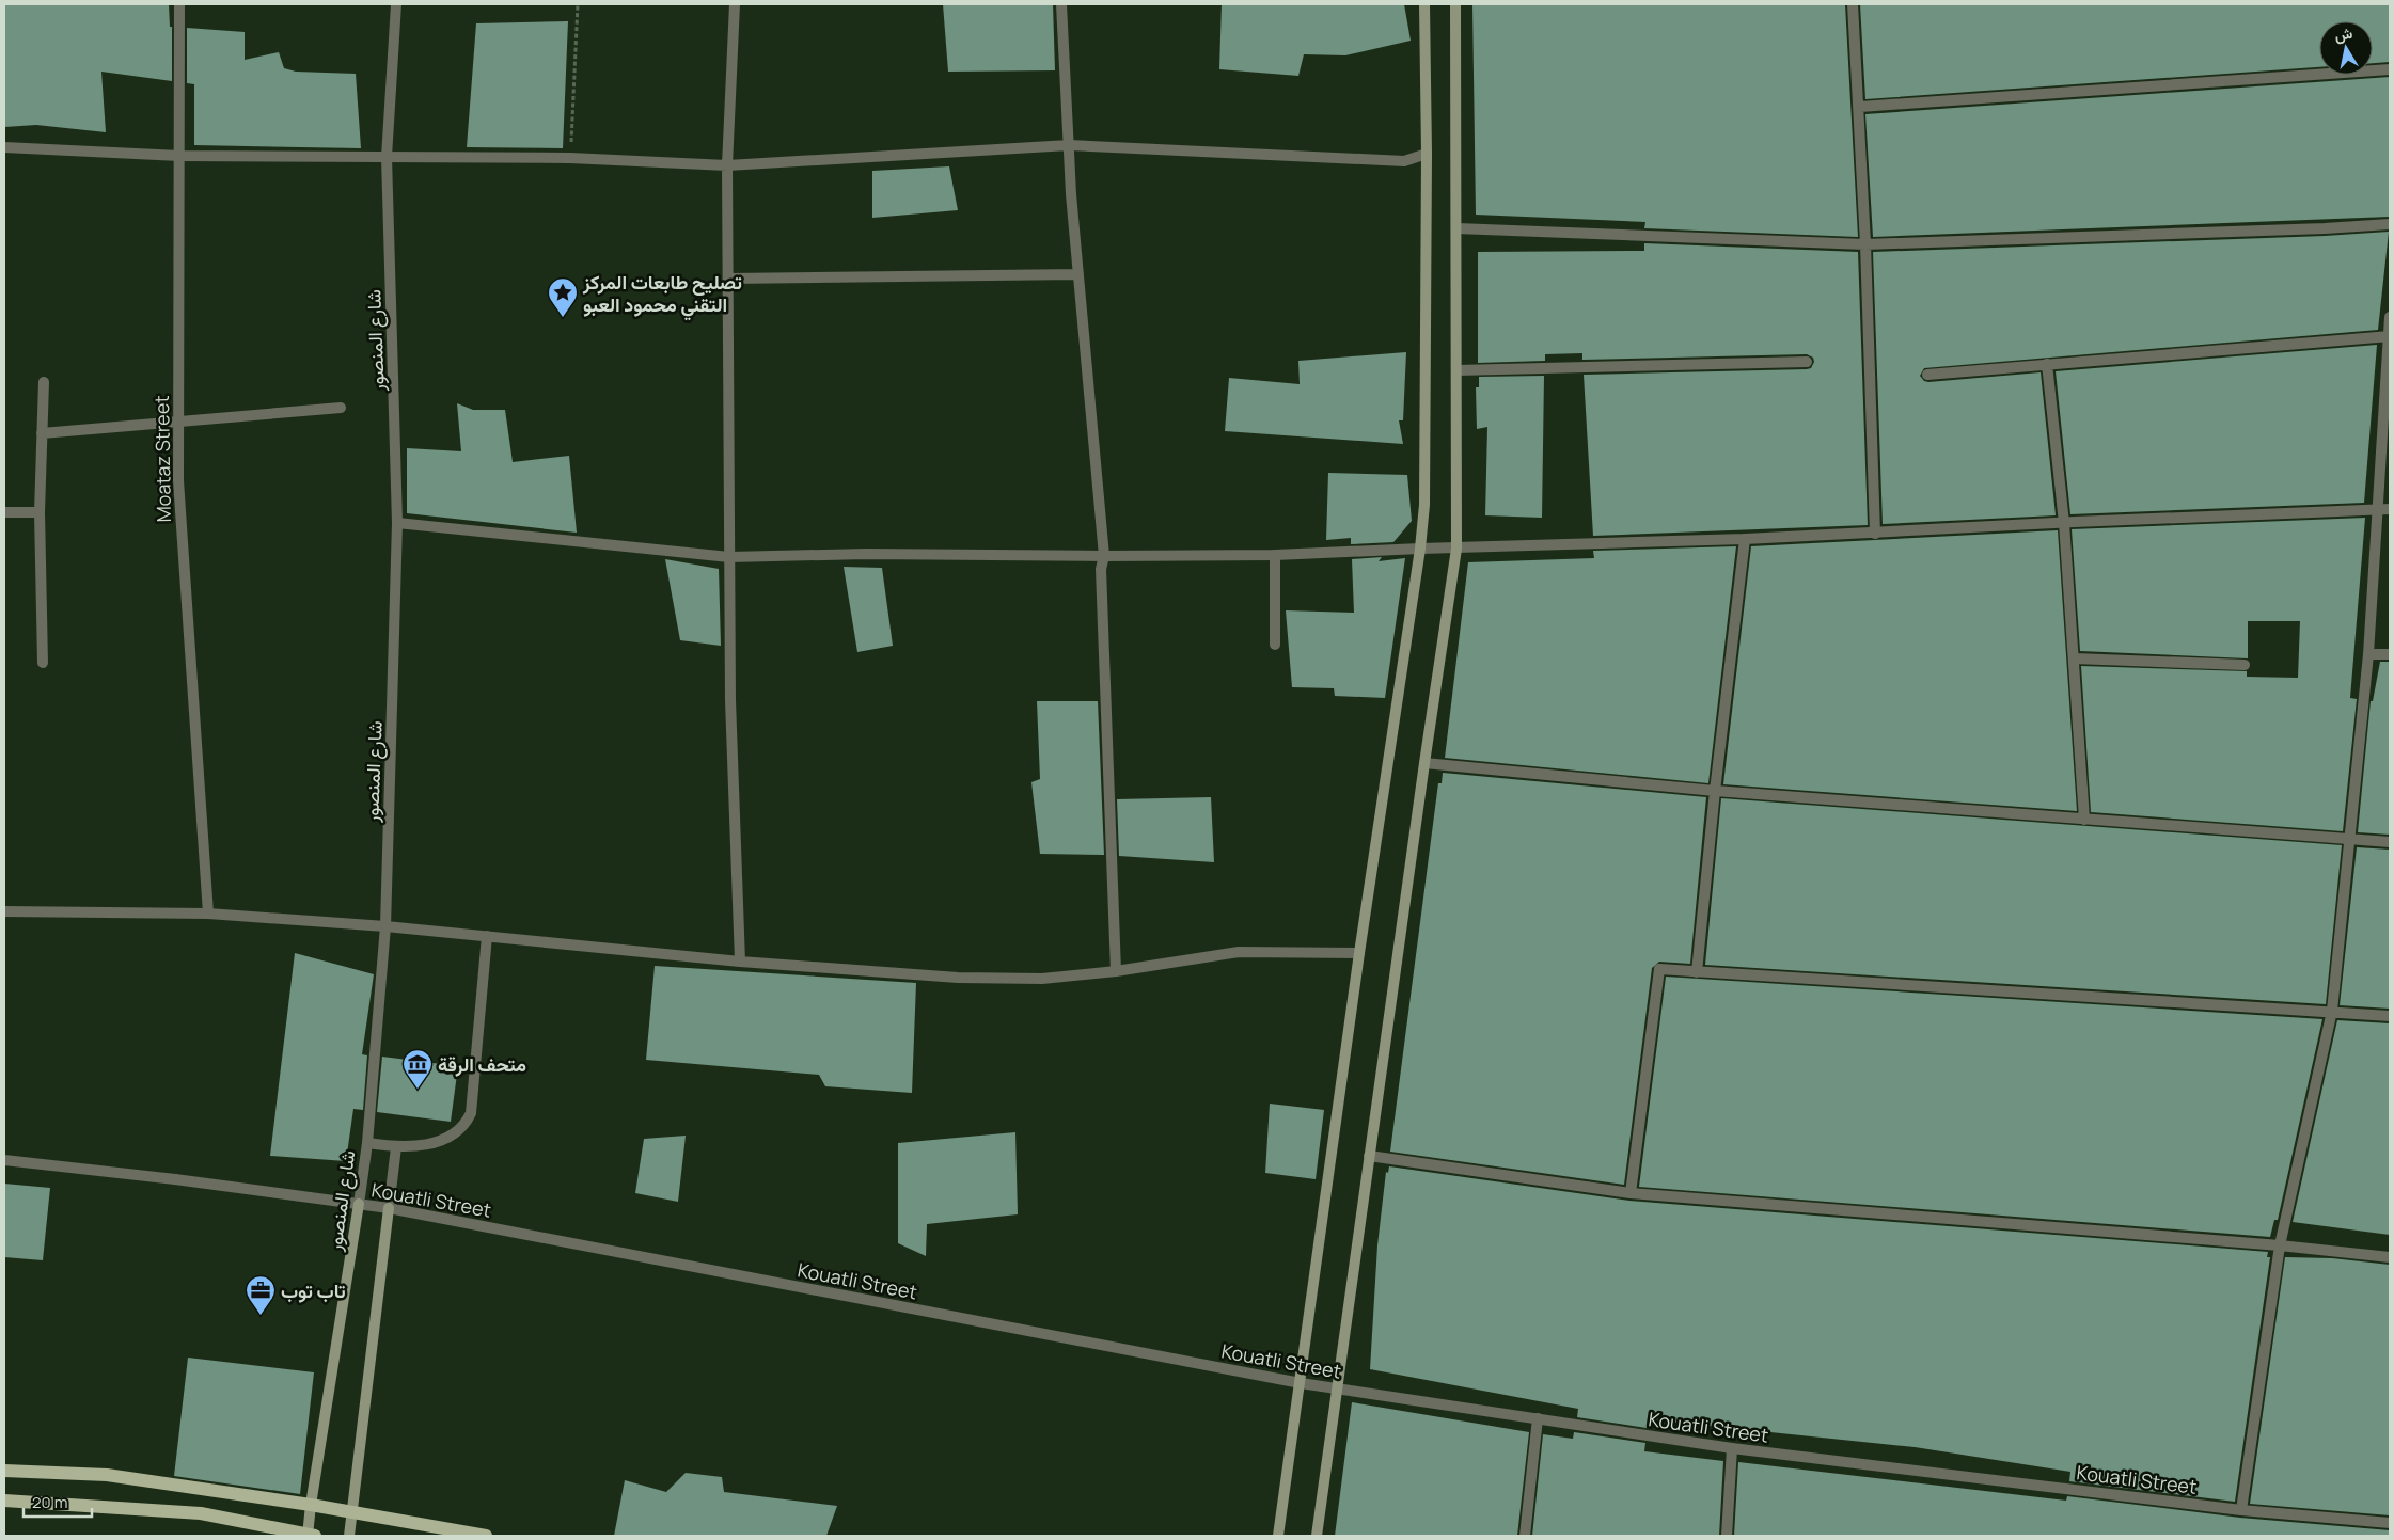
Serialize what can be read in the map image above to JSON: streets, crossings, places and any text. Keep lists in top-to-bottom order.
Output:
{
  "streets": {
    "main road": ["شارع المنصور"],
    "street": ["Moataz Street", "Kouatli Street"]
  },
  "crossings": [
    ["شارع المنصور", "Kouatli Street"]
  ],
  "places": {
    "place": ["تصليح طابعات المركز التقني محمود العبو"],
    "museum": ["متحف الرقة"],
    "office": ["تاب توب"]
  },
  "scale_bar": "20 m",
  "north": "top"
}
